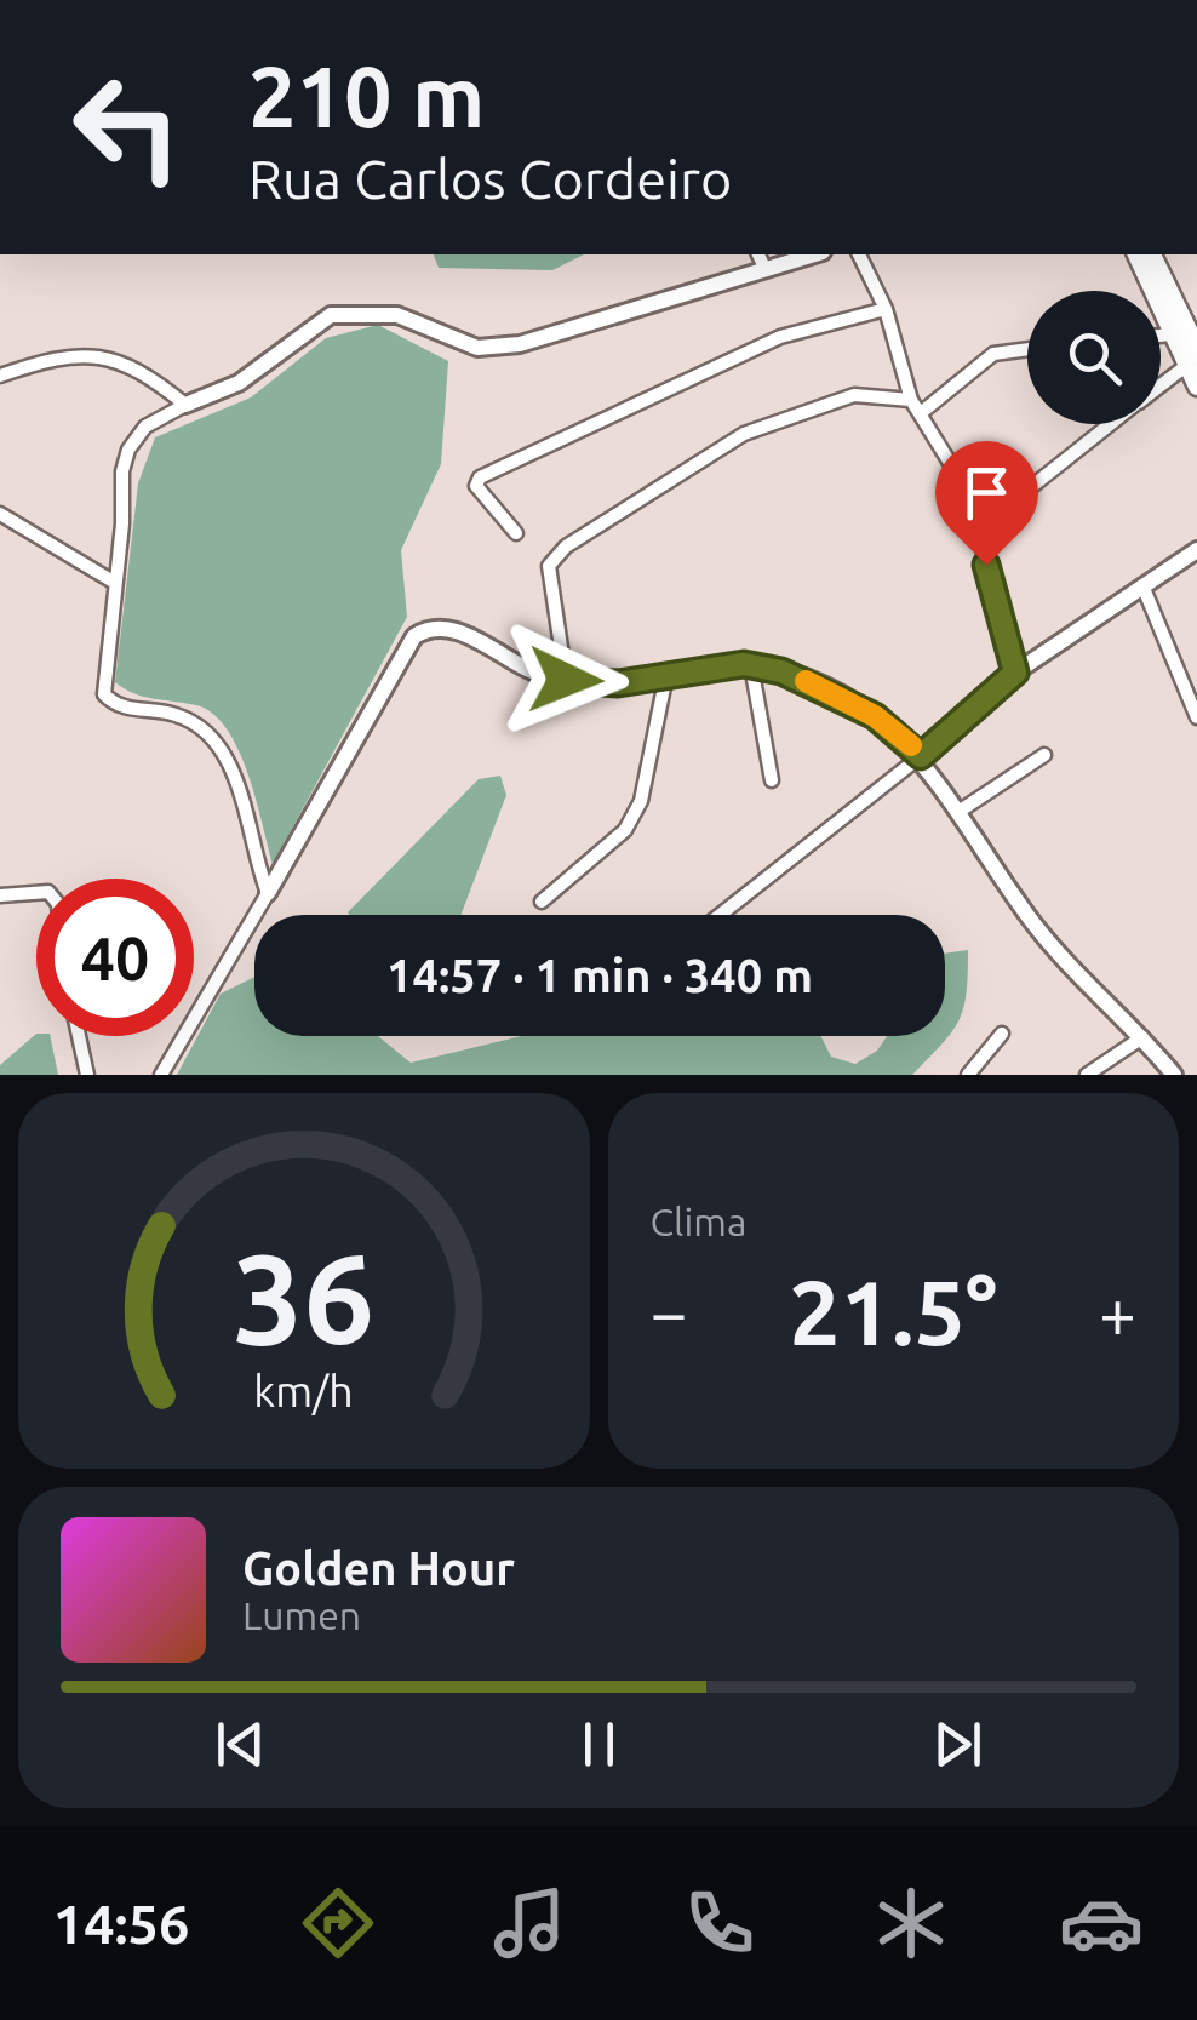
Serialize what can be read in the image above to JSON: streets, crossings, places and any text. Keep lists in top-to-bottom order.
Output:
{
  "page": {
    "turn": ["210 m", "Rua Carlos Cordeiro"],
    "limit": "40",
    "trip": "14:57 · 1 min · 340 m",
    "tile": "Clima",
    "heat": ["−", "21.5°", "+"],
    "song": ["Golden Hour", "Lumen"],
    "tabs": "14:56",
    "gauge": ["36", "km/h"]
  }
}
